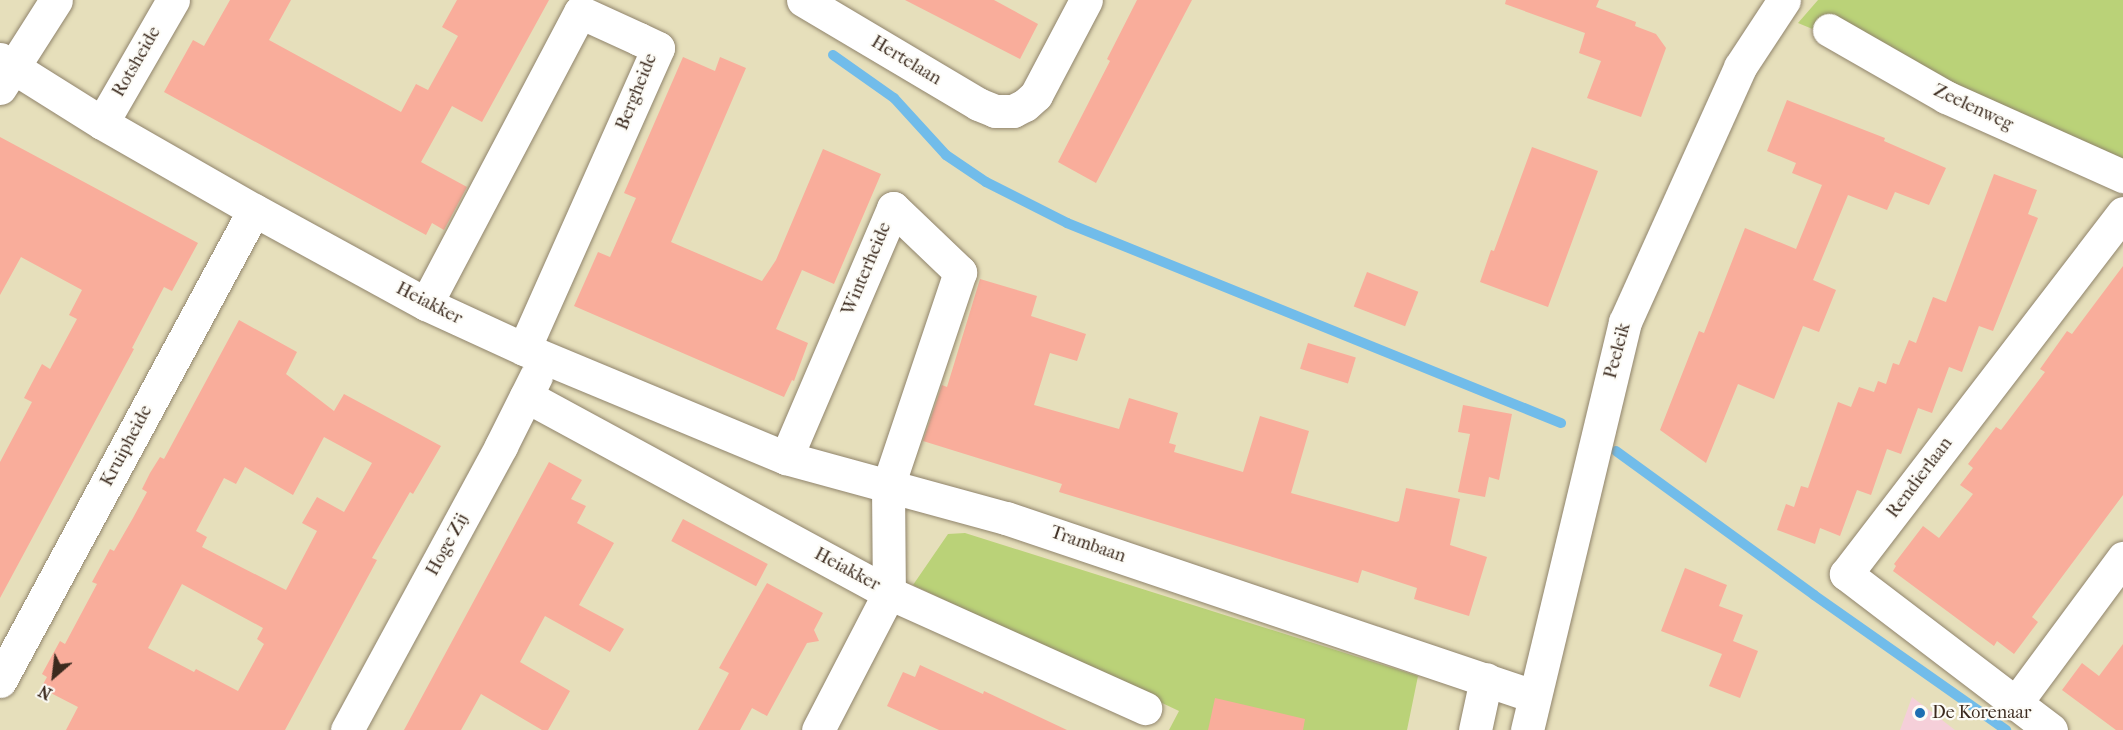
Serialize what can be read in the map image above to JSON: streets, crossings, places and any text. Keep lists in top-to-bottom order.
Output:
{
  "streets": {
    "street": [
      "Hertelaan",
      "Rotsheide",
      "Bergheide",
      "Zeelenweg",
      "Winterheide",
      "Heiakker",
      "Peeleik",
      "Kruipheide",
      "Rendierlaan",
      "Hoge Zij",
      "Trambaan"
    ]
  },
  "crossings": [
    ["Rotsheide", "Heiakker"],
    ["Bergheide", "Heiakker"],
    ["Bergheide", "Hoge Zij"],
    ["Winterheide", "Heiakker"],
    ["Winterheide", "Trambaan"],
    ["Heiakker", "Kruipheide"],
    ["Heiakker", "Hoge Zij"],
    ["Heiakker", "Trambaan"],
    ["Peeleik", "Trambaan"]
  ],
  "places": ["De Korenaar"],
  "north": "bottom left"
}
